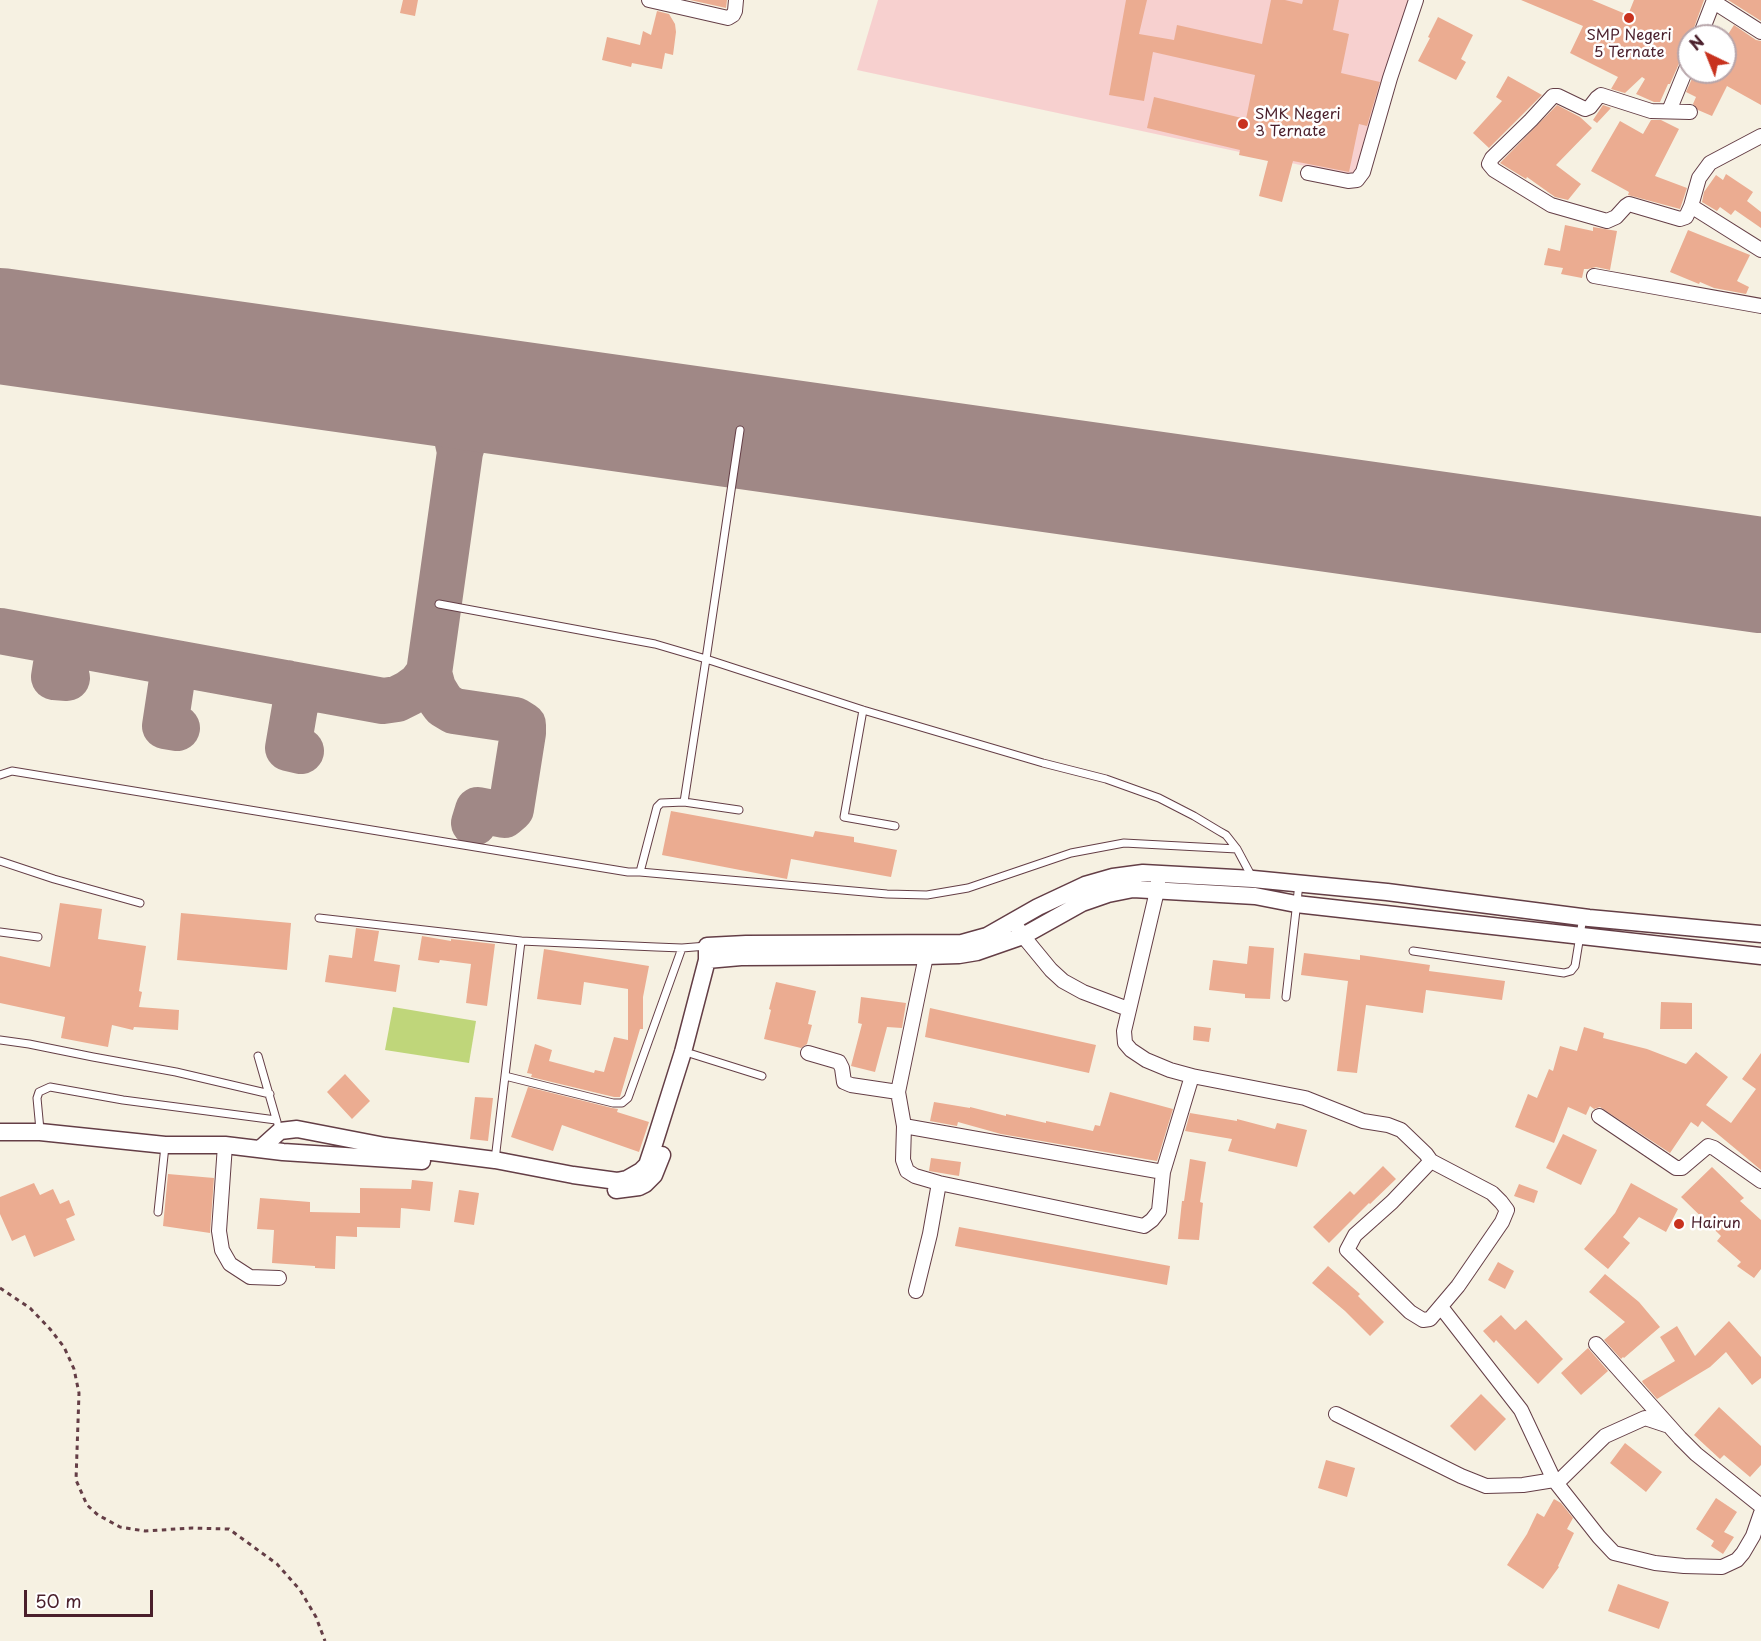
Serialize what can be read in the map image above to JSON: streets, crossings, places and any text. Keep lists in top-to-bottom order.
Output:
{
  "places": ["SMP Negeri 5 Ternate", "SMK Negeri 3 Ternate", "Hairun"],
  "scale_bar": "50 m",
  "north": "top left"
}
